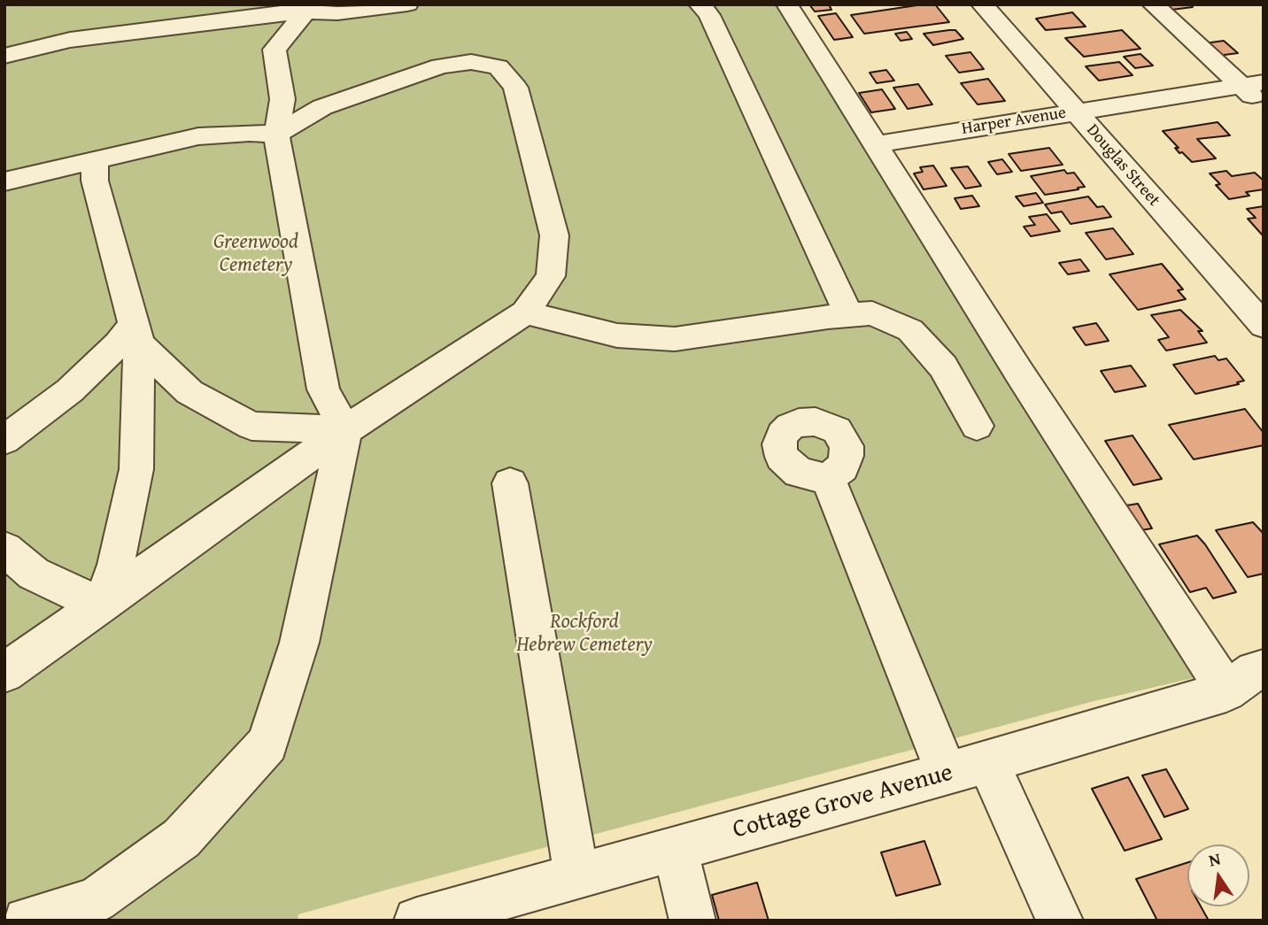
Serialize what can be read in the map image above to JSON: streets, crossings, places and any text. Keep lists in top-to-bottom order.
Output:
{
  "streets": {
    "street": ["Harper Avenue", "Douglas Street", "Cottage Grove Avenue"]
  },
  "crossings": [
    ["Harper Avenue", "Douglas Street"]
  ],
  "parks": ["Greenwood Cemetery", "Rockford Hebrew Cemetery"],
  "north": "top"
}
